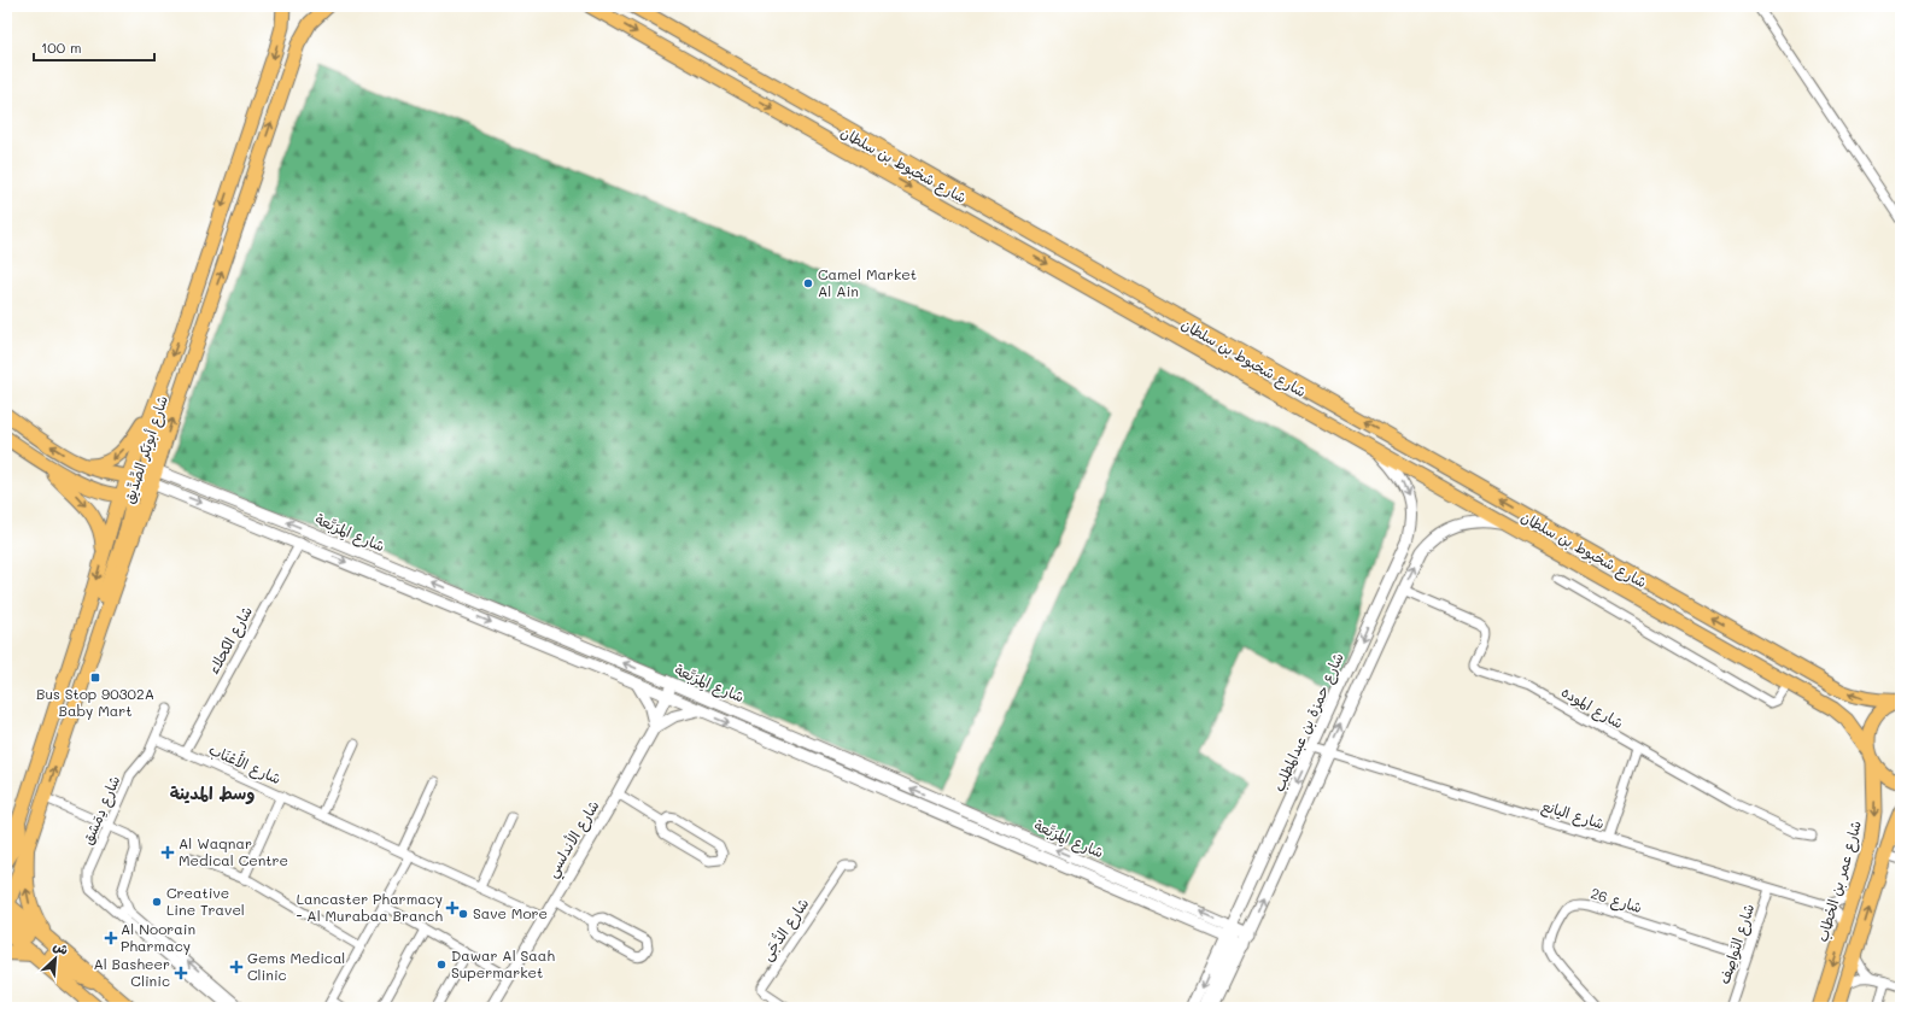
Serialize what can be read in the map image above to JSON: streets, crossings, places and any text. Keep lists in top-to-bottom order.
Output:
{
  "streets": {
    "main road": ["شارع شخبوط بن سلطان", "شارع أبوبَكر الصِّدِّيق", "شارع عمر بن الخطاب"],
    "street": [
      "شارع المِرَبَّعة",
      "شارع الكحلاء",
      "شارع الموده",
      "شارع حمزة بن عبدالمطلب",
      "شارع الأَعْنَاب",
      "شارع دِمَشق",
      "شارع اليانع",
      "شارع الأندلسي",
      "شارع 26",
      "شارع الدُّجَى",
      "شارع النَواصِف"
    ]
  },
  "crossings": [
    ["شارع شخبوط بن سلطان", "شارع حمزة بن عبدالمطلب"],
    ["شارع شخبوط بن سلطان", "شارع عمر بن الخطاب"],
    ["شارع أبوبَكر الصِّدِّيق", "شارع المِرَبَّعة"],
    ["شارع المِرَبَّعة", "شارع الكحلاء"],
    ["شارع المِرَبَّعة", "شارع حمزة بن عبدالمطلب"],
    ["شارع المِرَبَّعة", "شارع الأندلسي"],
    ["شارع الكحلاء", "شارع الأَعْنَاب"],
    ["شارع الموده", "شارع حمزة بن عبدالمطلب"],
    ["شارع حمزة بن عبدالمطلب", "شارع اليانع"],
    ["شارع الأَعْنَاب", "شارع دِمَشق"],
    ["شارع الأَعْنَاب", "شارع الأندلسي"],
    ["شارع اليانع", "شارع عمر بن الخطاب"],
    ["شارع اليانع", "شارع النَواصِف"],
    ["شارع 26", "شارع النَواصِف"]
  ],
  "districts": ["وسط المدينة"],
  "places": {
    "other": [
      "Camel Market Al Ain",
      "Creative Line Travel",
      "Save More",
      "Dawar Al Saah Supermarket"
    ],
    "transit": ["Bus Stop 90302A Baby Mart"],
    "health": [
      "Al Waqnar Medical Centre",
      "Lancaster Pharmacy - Al Murabaa Branch",
      "Al Noorain Pharmacy",
      "Gems Medical Clinic",
      "Al Basheer Clinic"
    ]
  },
  "scale_bar": "100 m",
  "north": "top right"
}
